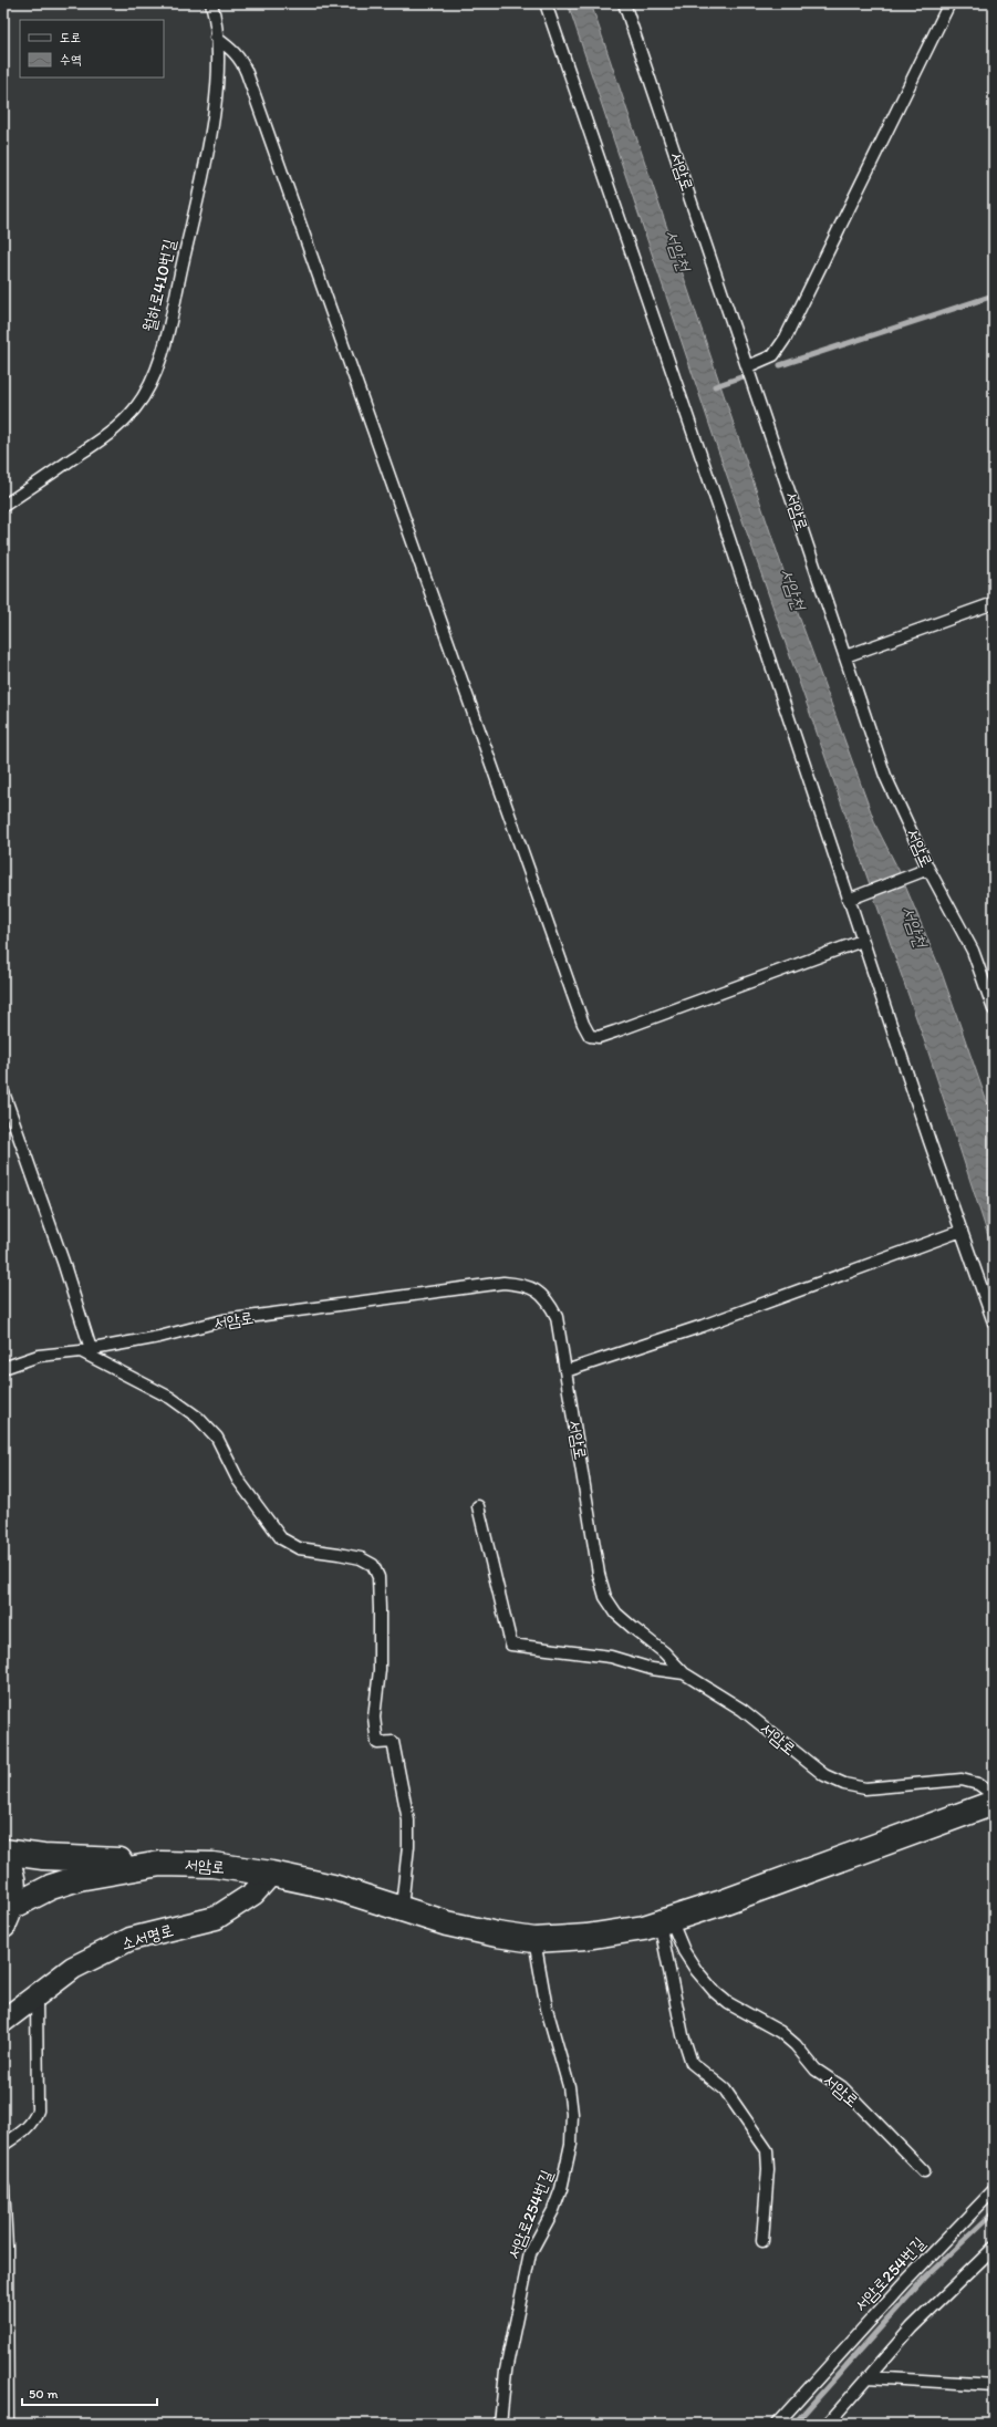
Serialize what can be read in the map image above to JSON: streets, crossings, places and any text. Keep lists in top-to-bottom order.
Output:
{
  "streets": {
    "street": ["서암로", "소서명로"],
    "lane": ["월하로410번길", "서암로254번길"]
  },
  "crossings": [
    ["서암로", "소서명로"],
    ["서암로", "서암로254번길"]
  ],
  "water": ["서암천"],
  "legend": ["도로", "수역"],
  "scale_bar": "50 m"
}
